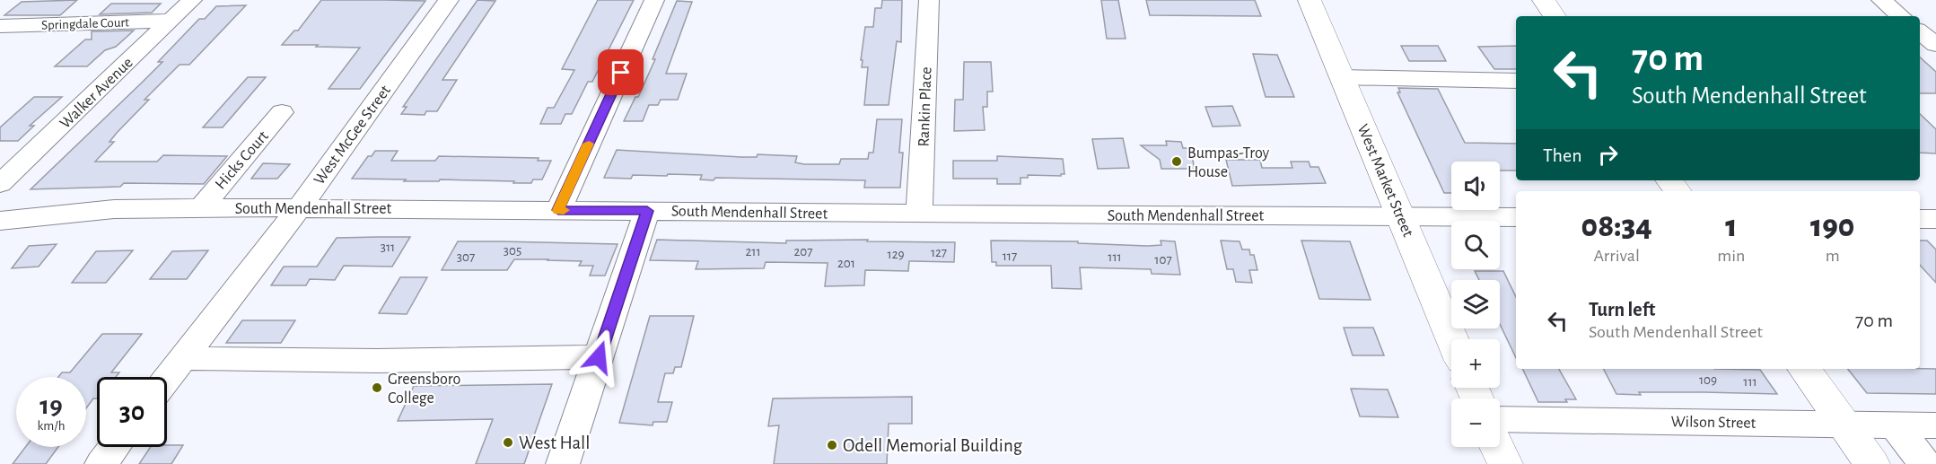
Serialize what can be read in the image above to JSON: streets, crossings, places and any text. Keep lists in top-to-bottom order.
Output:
{
  "streets": {
    "main road": ["West Market Street"],
    "street": [
      "Springdale Court",
      "Walker Avenue",
      "Rankin Place",
      "West McGee Street",
      "Hicks Court",
      "South Mendenhall Street",
      "Wilson Street"
    ]
  },
  "crossings": [
    ["Springdale Court", "Walker Avenue"],
    ["Rankin Place", "South Mendenhall Street"],
    ["West McGee Street", "South Mendenhall Street"],
    ["Hicks Court", "South Mendenhall Street"],
    ["West Market Street", "South Mendenhall Street"]
  ],
  "places": [
    "Bumpas-Troy House",
    "Greensboro College",
    "West Hall",
    "Odell Memorial Building"
  ],
  "house_numbers": [
    "311",
    "305",
    "211",
    "207",
    "127",
    "129",
    "117",
    "307",
    "111",
    "107",
    "201",
    "109",
    "111"
  ],
  "page": {
    "turn": ["70 m", "South Mendenhall Street"],
    "then": "Then",
    "map_buttons": ["+", "−"],
    "eta": [
      "08:34",
      "Arrival",
      "1",
      "min",
      "190",
      "m"
    ],
    "list": [
      {
        "name": "Turn left",
        "note": "South Mendenhall Street",
        "value": "70 m"
      }
    ],
    "speed": "19 km/h",
    "limit": "30"
  }
}
